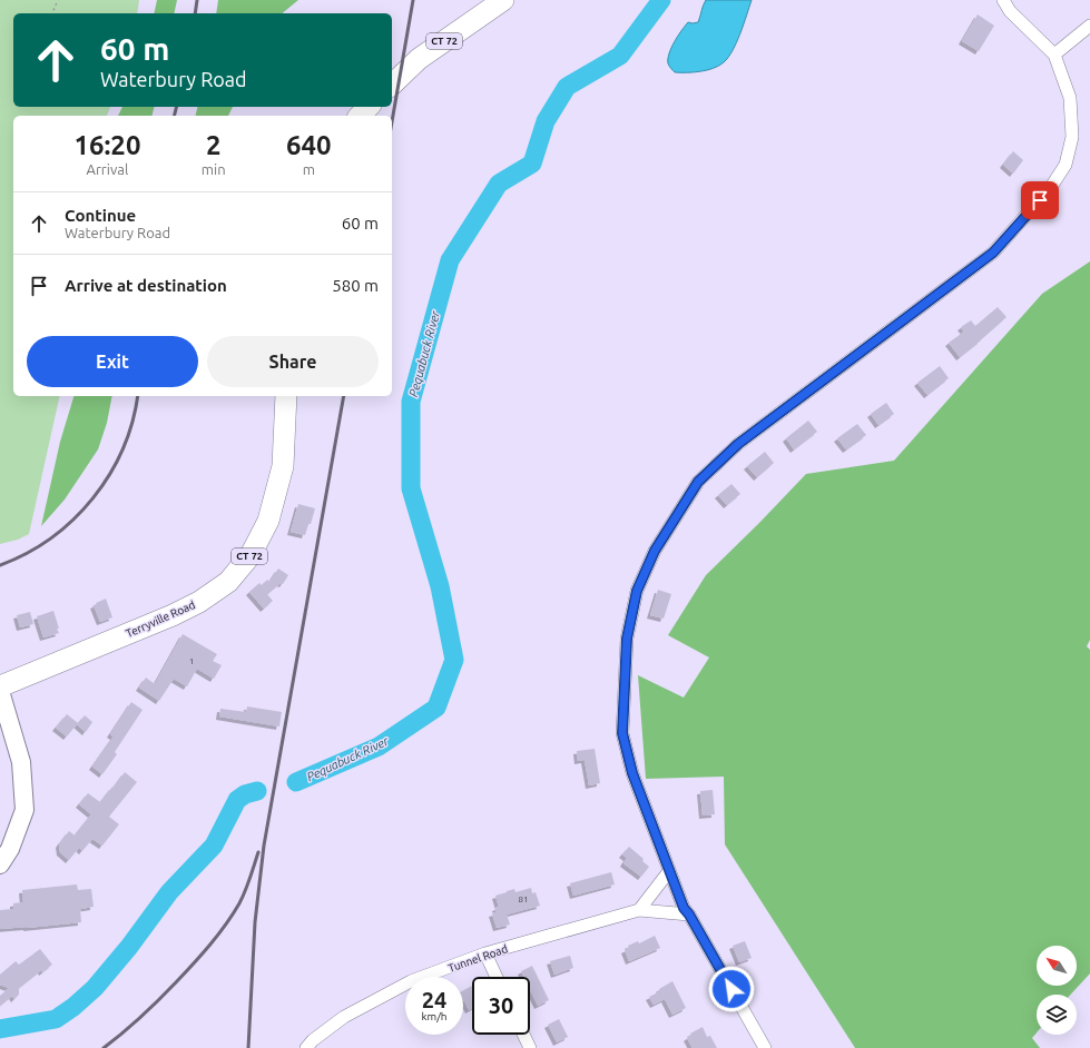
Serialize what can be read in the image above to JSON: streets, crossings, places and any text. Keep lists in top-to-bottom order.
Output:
{
  "streets": {
    "highway": ["CT 72", "Terryville Road"],
    "street": ["Tunnel Road"]
  },
  "water": ["Pequabuck River"],
  "house_numbers": ["1", "81"],
  "north": "top left",
  "page": {
    "turn": ["60 m", "Waterbury Road"],
    "eta": [
      "16:20",
      "Arrival",
      "2",
      "min",
      "640",
      "m"
    ],
    "list": [
      {
        "name": "Continue",
        "note": "Waterbury Road",
        "value": "60 m"
      },
      {
        "name": "Arrive at destination",
        "value": "580 m"
      }
    ],
    "buttons": ["Exit", "Share"],
    "speed": "24 km/h",
    "limit": "30"
  }
}
